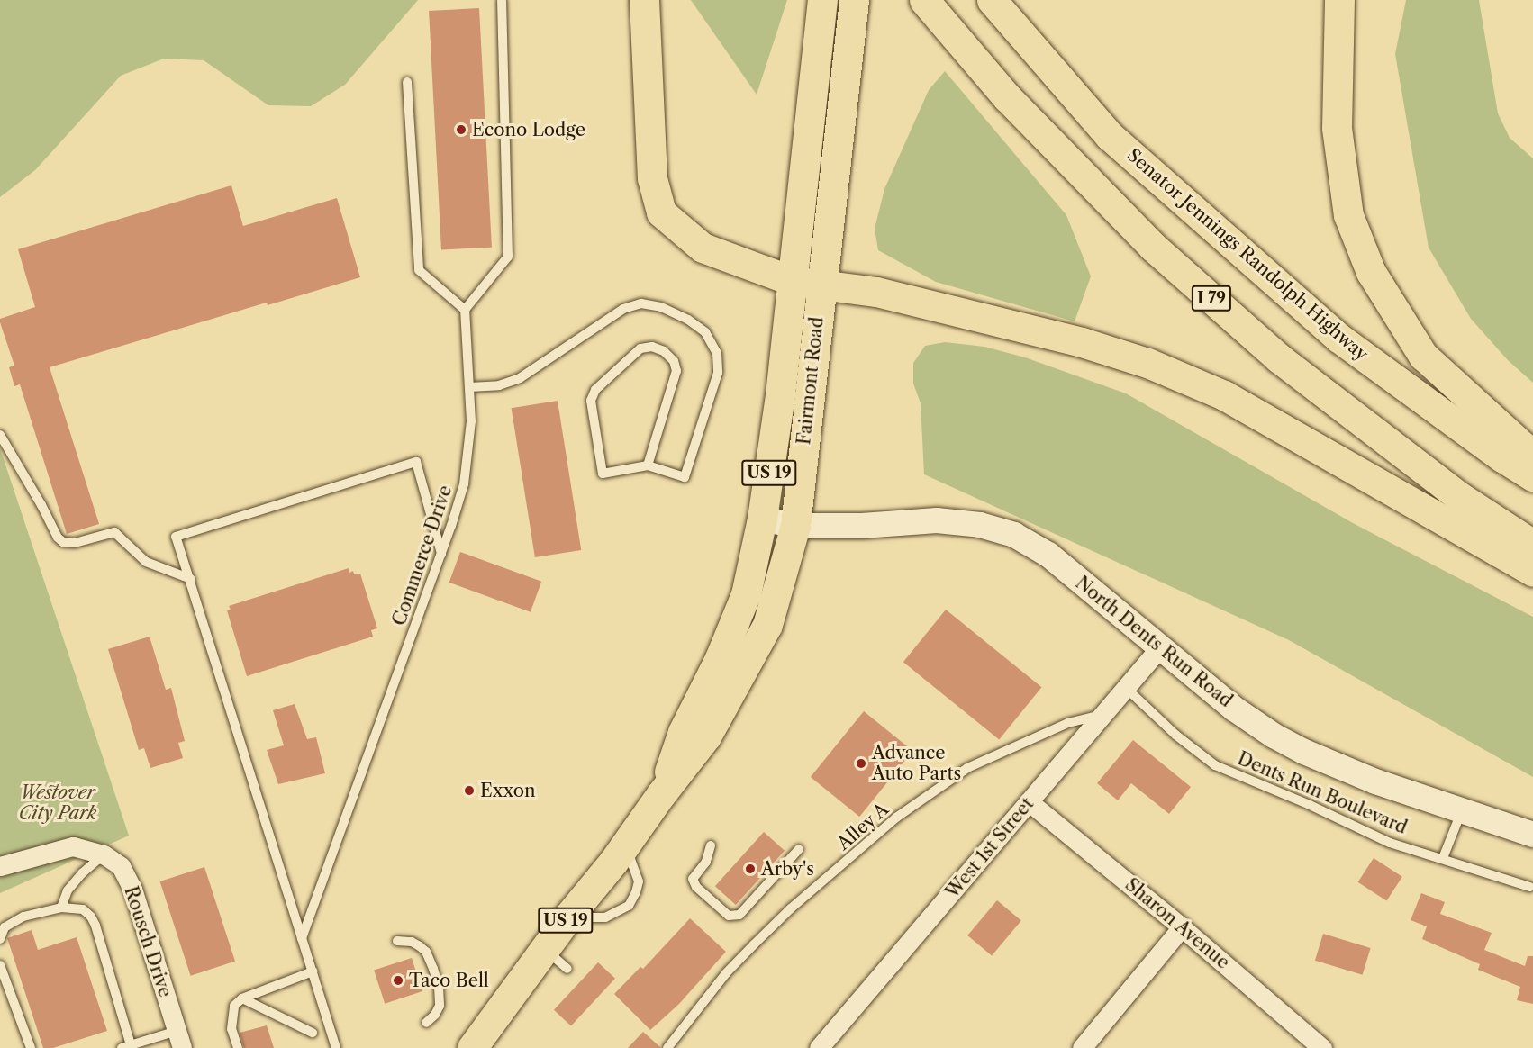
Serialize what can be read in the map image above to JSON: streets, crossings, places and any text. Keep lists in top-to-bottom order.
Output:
{
  "streets": {
    "main road": [
      "Senator Jennings Randolph Highway",
      "I 79",
      "Fairmont Road",
      "US 19"
    ],
    "street": [
      "North Dents Run Road",
      "West 1st Street",
      "Sharon Avenue",
      "Rousch Drive"
    ],
    "lane": ["Commerce Drive", "Dents Run Boulevard", "Alley A"]
  },
  "crossings": [
    ["Fairmont Road", "North Dents Run Road"],
    ["North Dents Run Road", "West 1st Street"],
    ["Dents Run Boulevard", "West 1st Street"],
    ["Alley A", "West 1st Street"],
    ["West 1st Street", "Sharon Avenue"]
  ],
  "parks": ["Westover City Park"],
  "places": [
    "Econo Lodge",
    "Advance Auto Parts",
    "Exxon",
    "Arby's",
    "Taco Bell"
  ]
}
